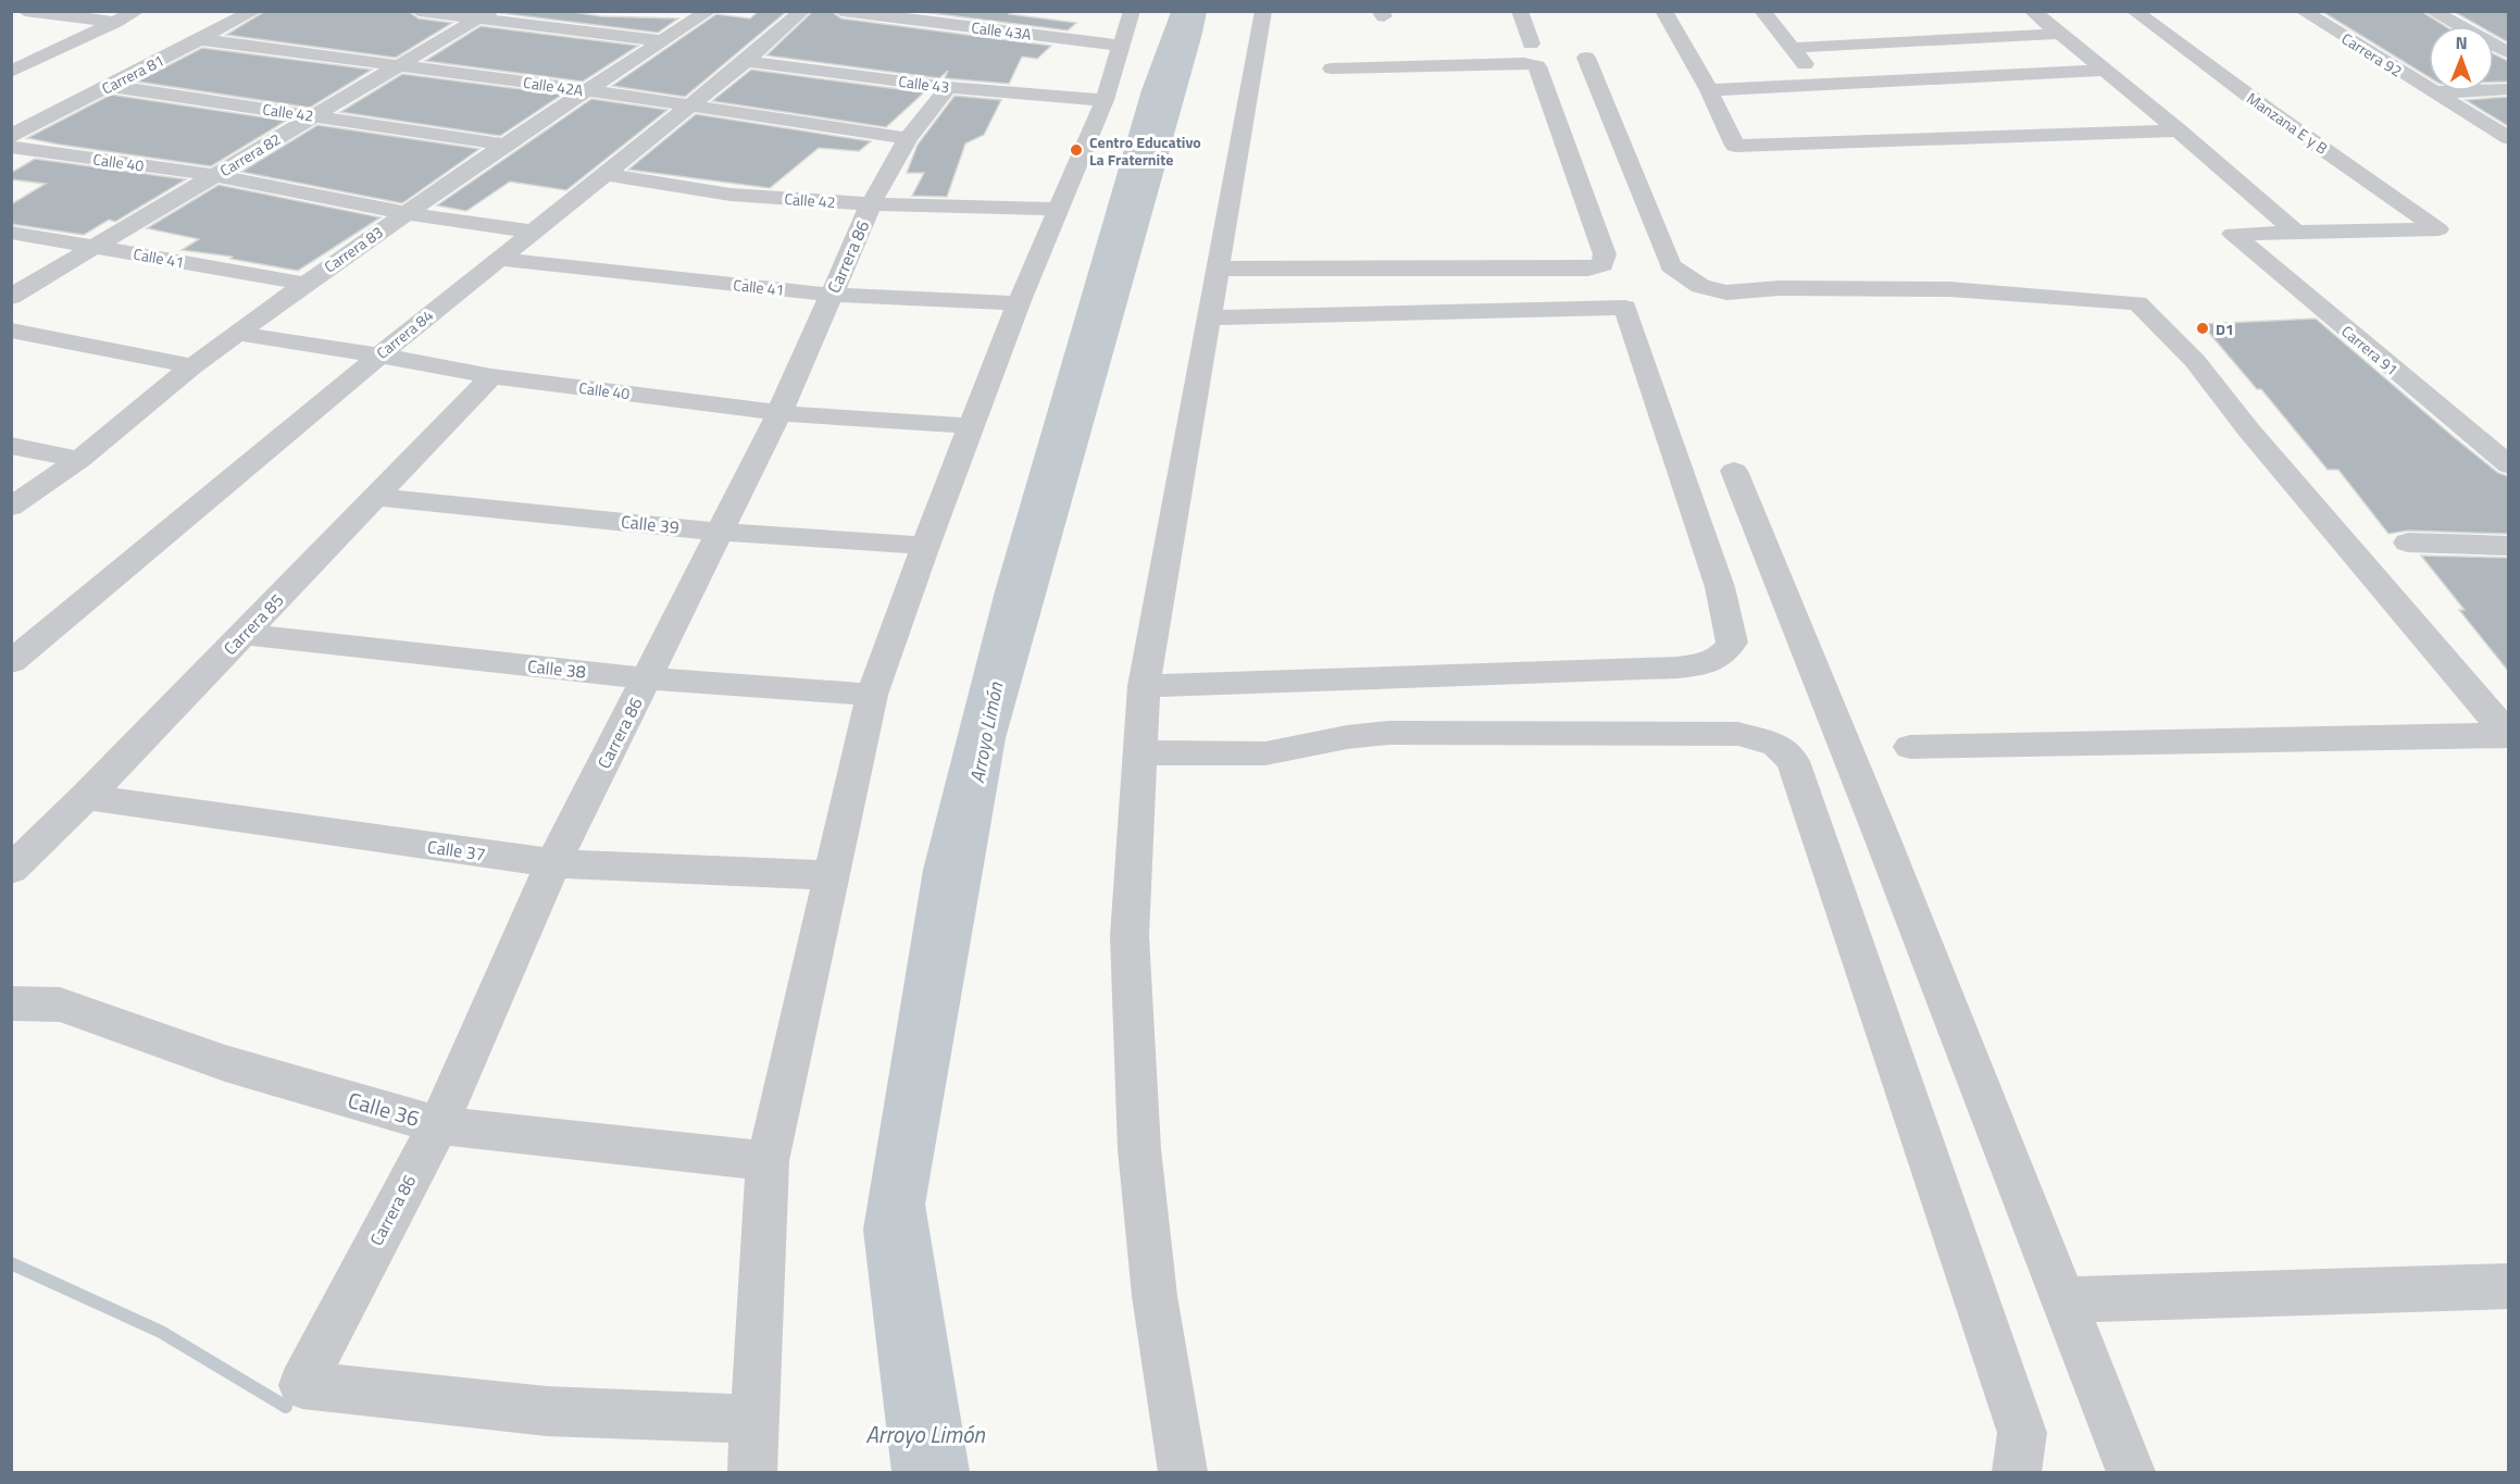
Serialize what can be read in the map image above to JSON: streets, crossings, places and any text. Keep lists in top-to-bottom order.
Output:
{
  "streets": {
    "street": [
      "Calle 43A",
      "Carrera 92",
      "Carrera 81",
      "Calle 43",
      "Calle 42A",
      "Calle 42",
      "Manzana E y B",
      "Carrera 82",
      "Calle 40",
      "Carrera 83",
      "Carrera 86",
      "Calle 41",
      "Carrera 84",
      "Carrera 91",
      "Calle 39",
      "Carrera 85",
      "Calle 38",
      "Calle 37",
      "Calle 36"
    ]
  },
  "crossings": [
    ["Carrera 81", "Calle 42A"],
    ["Carrera 81", "Calle 42"],
    ["Calle 43", "Carrera 86"],
    ["Calle 43", "Carrera 84"],
    ["Calle 42A", "Carrera 82"],
    ["Calle 42A", "Carrera 83"],
    ["Calle 42A", "Carrera 86"],
    ["Calle 42A", "Carrera 84"],
    ["Calle 42", "Carrera 82"],
    ["Calle 42", "Carrera 83"],
    ["Calle 42", "Carrera 86"],
    ["Calle 42", "Carrera 84"],
    ["Manzana E y B", "Carrera 91"],
    ["Carrera 82", "Calle 40"],
    ["Carrera 82", "Calle 41"],
    ["Calle 40", "Carrera 83"],
    ["Calle 40", "Carrera 86"],
    ["Calle 40", "Carrera 84"],
    ["Calle 40", "Carrera 85"],
    ["Carrera 83", "Calle 41"],
    ["Carrera 86", "Calle 41"],
    ["Carrera 86", "Calle 39"],
    ["Carrera 86", "Calle 38"],
    ["Carrera 86", "Calle 37"],
    ["Carrera 86", "Calle 36"],
    ["Calle 41", "Carrera 84"],
    ["Calle 39", "Carrera 85"],
    ["Carrera 85", "Calle 38"],
    ["Carrera 85", "Calle 37"]
  ],
  "water": ["Arroyo Limón"],
  "places": ["Centro Educativo La Fraternite", "D1"],
  "north": "top"
}
